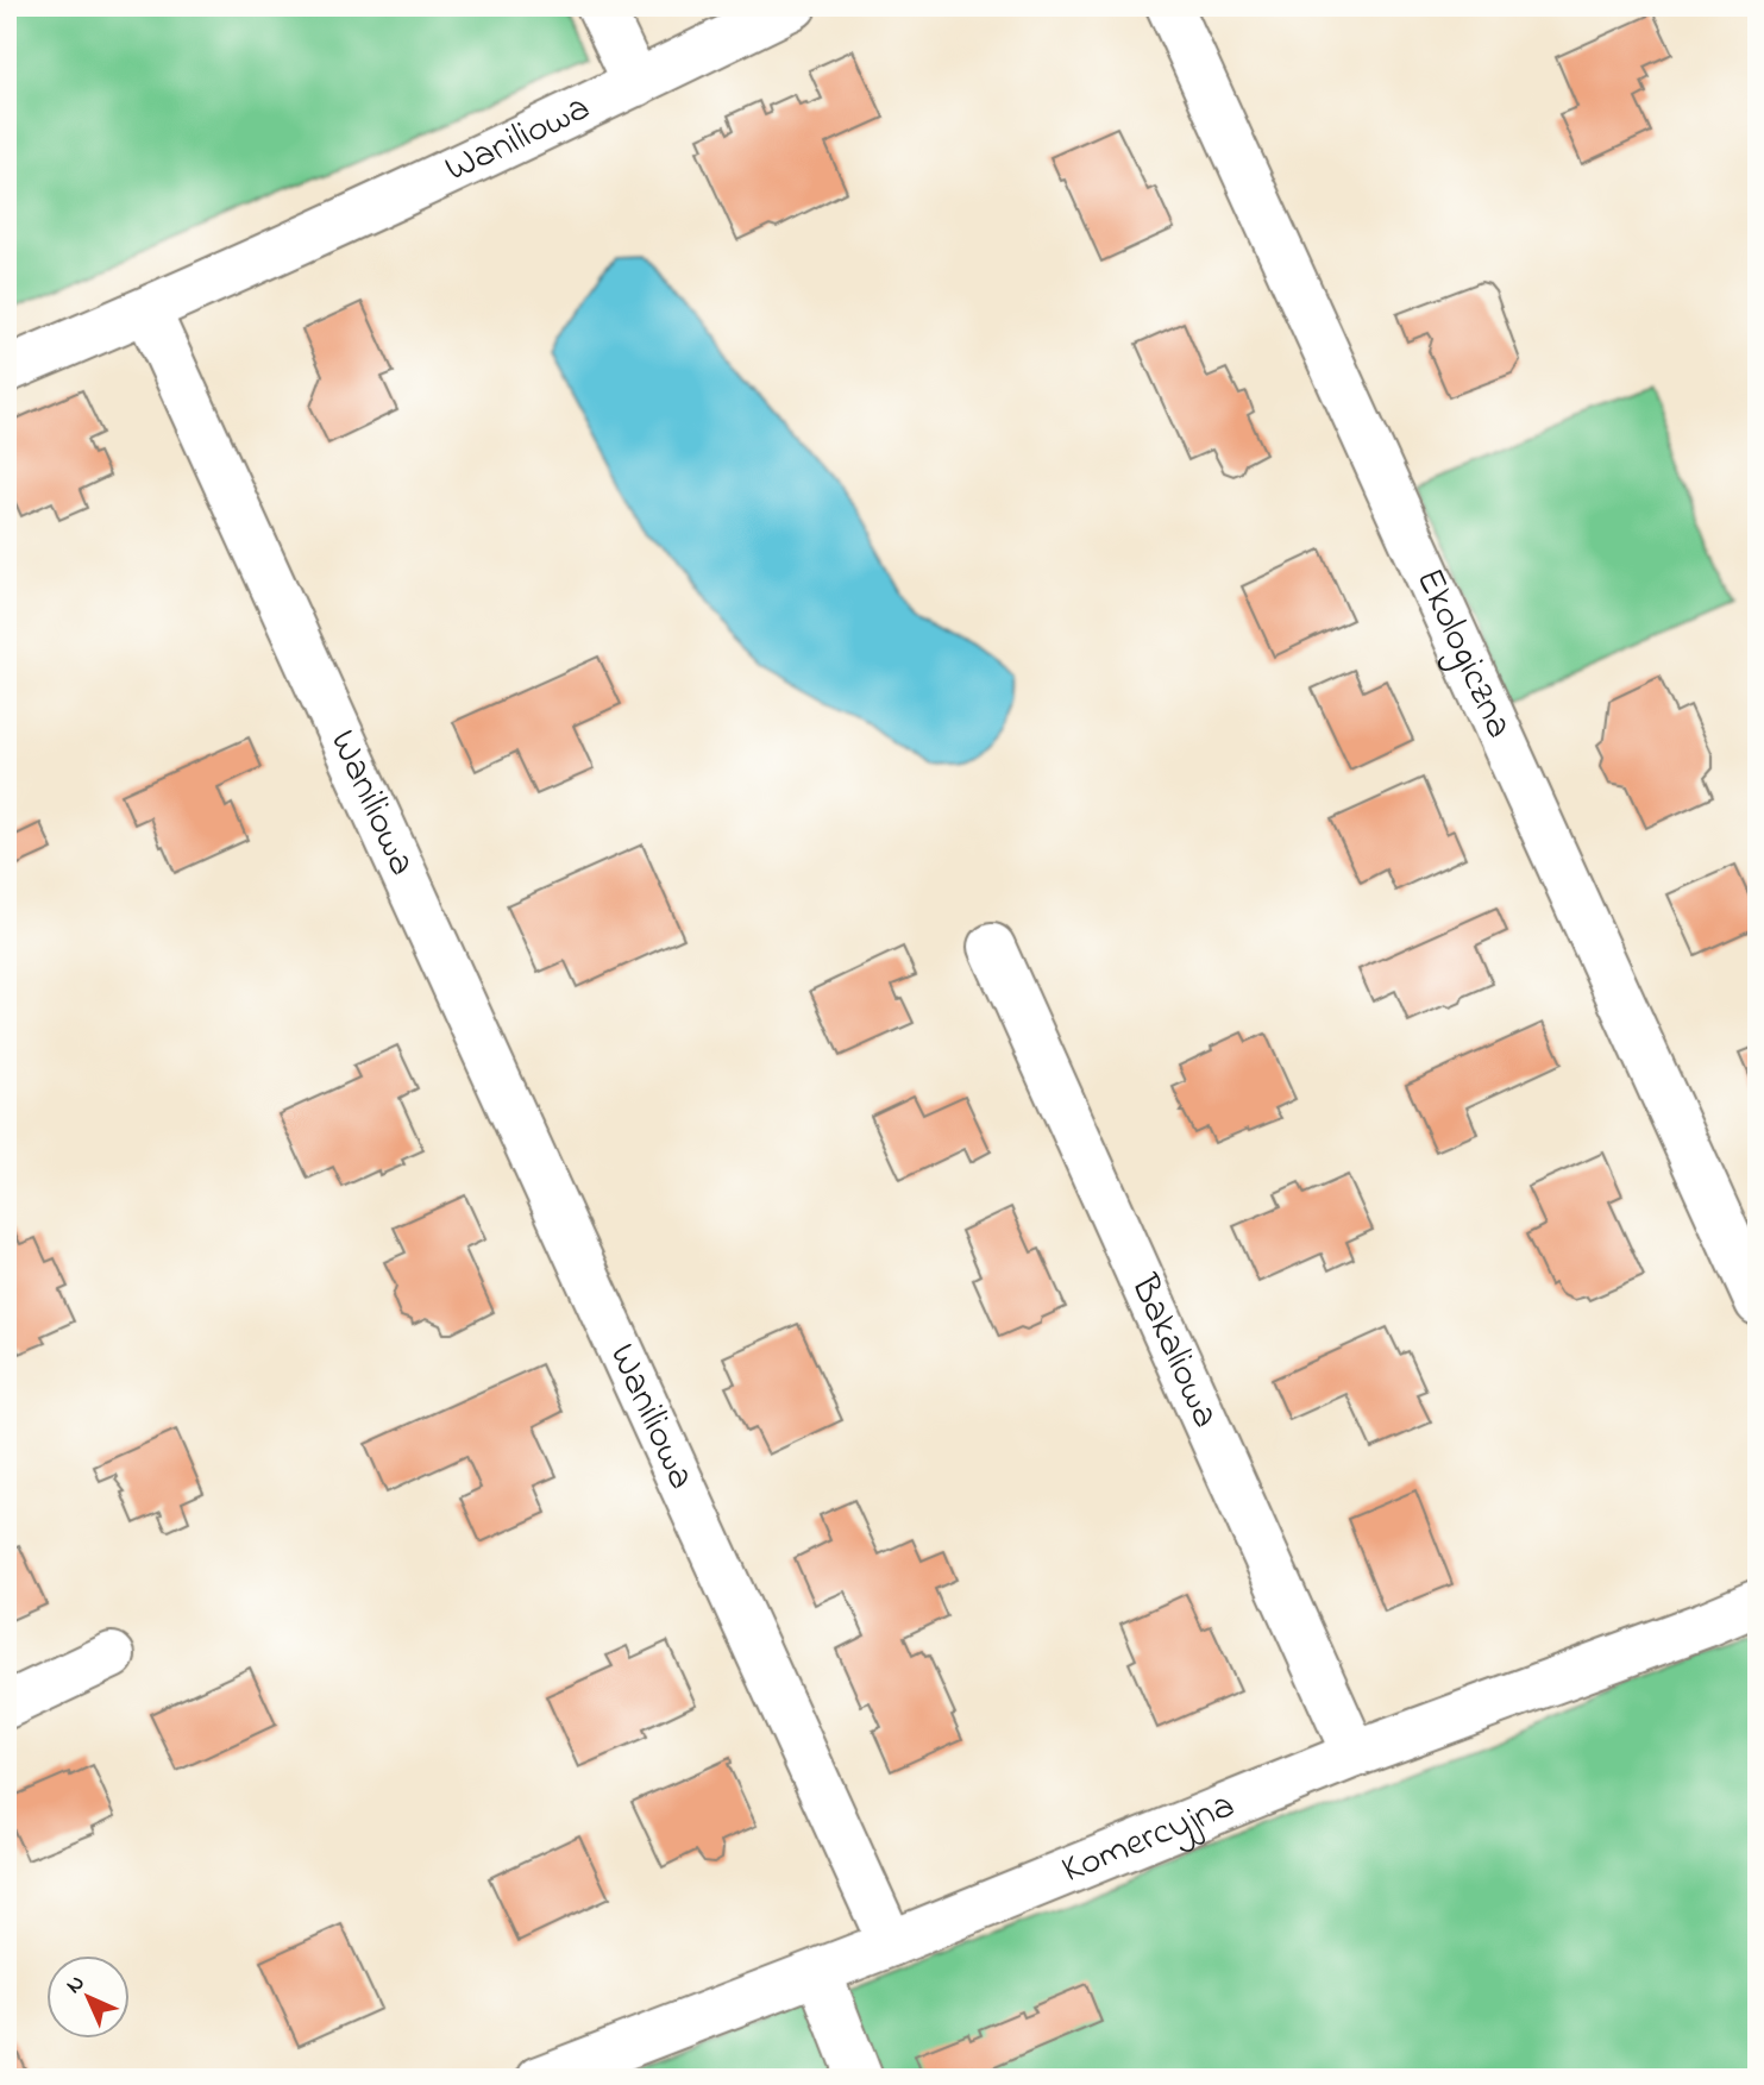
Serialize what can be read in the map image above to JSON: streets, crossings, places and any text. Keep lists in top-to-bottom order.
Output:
{
  "streets": {
    "street": [
      "Waniliowa",
      "Ekologiczna",
      "Bakaliowa",
      "Komercyjna"
    ]
  },
  "crossings": [
    ["Waniliowa", "Komercyjna"],
    ["Bakaliowa", "Komercyjna"]
  ],
  "north": "top left"
}
